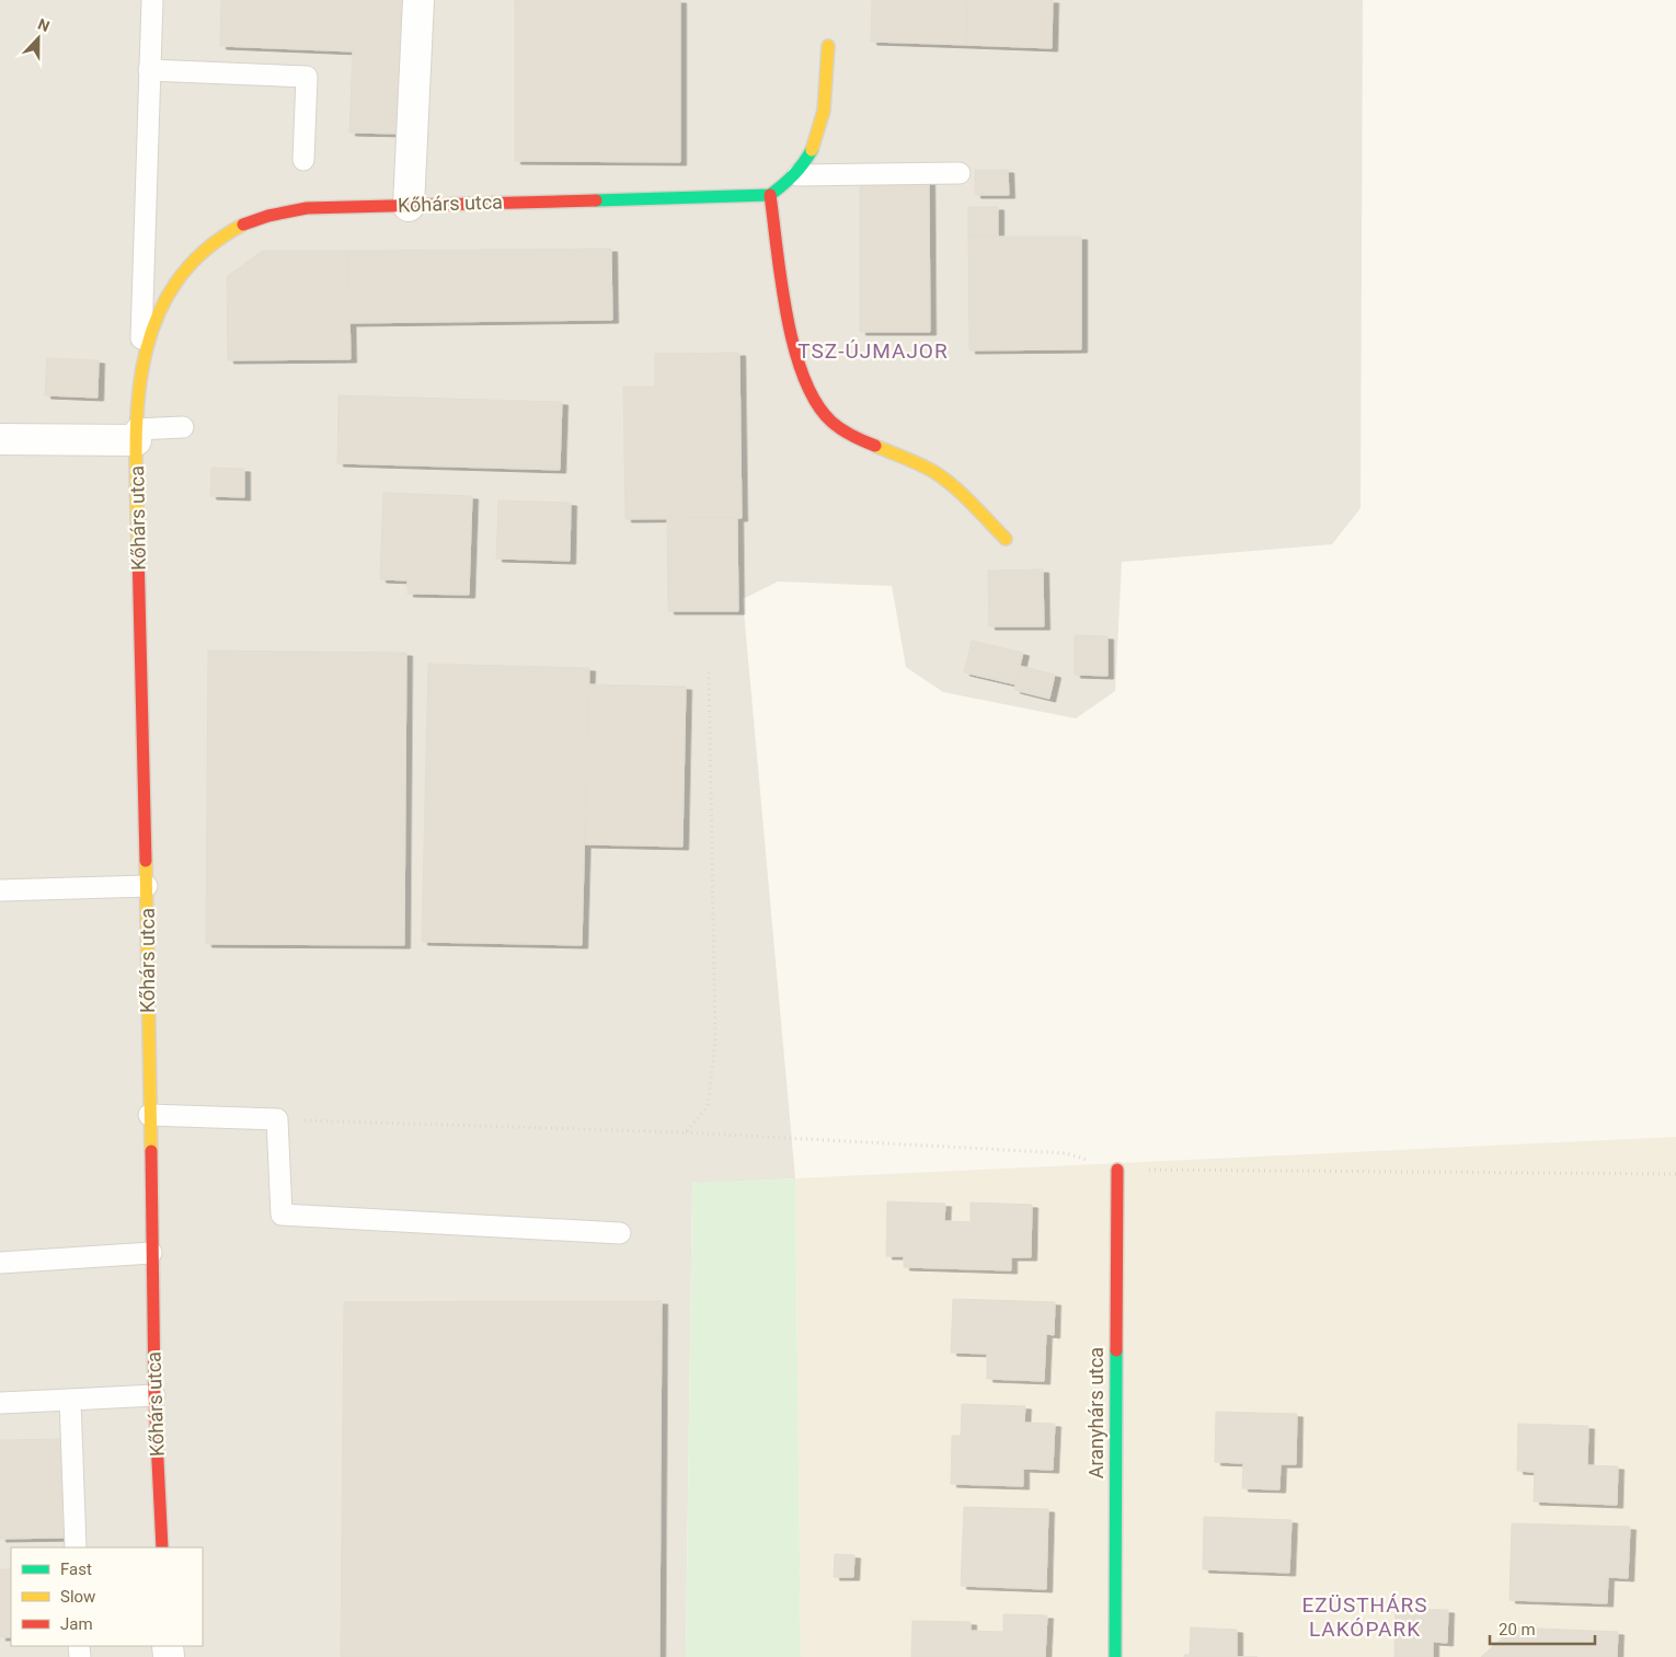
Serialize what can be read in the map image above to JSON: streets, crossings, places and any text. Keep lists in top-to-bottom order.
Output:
{
  "streets": {
    "street": ["Kőhárs utca", "Aranyhárs utca"]
  },
  "districts": ["TSZ-ÚJMAJOR", "EZÜSTHÁRS LAKÓPARK"],
  "legend": ["Fast", "Slow", "Jam"],
  "scale_bar": "20 m",
  "north": "top"
}
